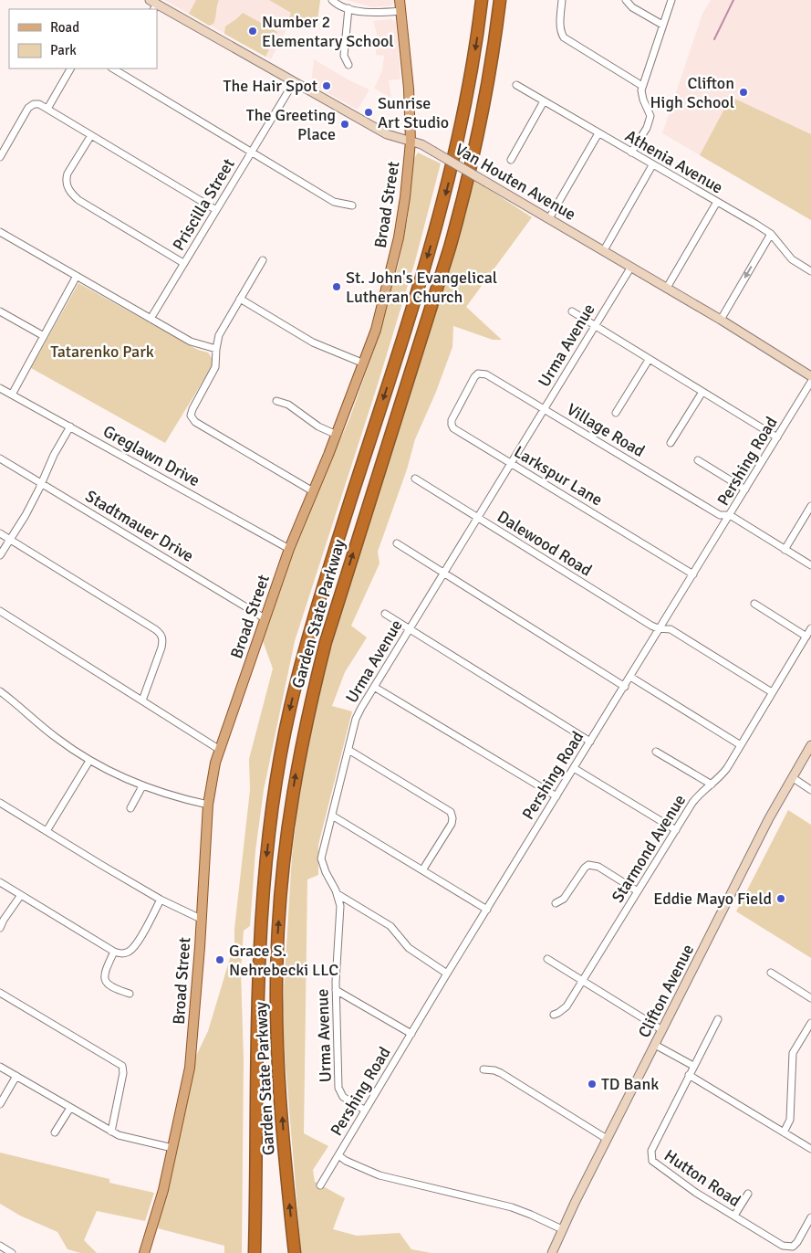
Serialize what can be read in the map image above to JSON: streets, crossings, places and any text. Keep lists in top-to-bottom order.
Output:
{
  "streets": {
    "highway": ["Garden State Parkway"],
    "main road": ["Van Houten Avenue", "Broad Street", "Clifton Avenue"],
    "street": [
      "Athenia Avenue",
      "Priscilla Street",
      "Urma Avenue",
      "Village Road",
      "Greglawn Drive",
      "Pershing Road",
      "Larkspur Lane",
      "Stadtmauer Drive",
      "Dalewood Road",
      "Starmond Avenue",
      "Hutton Road"
    ]
  },
  "crossings": [
    ["Van Houten Avenue", "Priscilla Street"],
    ["Van Houten Avenue", "Broad Street"],
    ["Van Houten Avenue", "Urma Avenue"],
    ["Broad Street", "Greglawn Drive"],
    ["Broad Street", "Stadtmauer Drive"],
    ["Urma Avenue", "Village Road"],
    ["Urma Avenue", "Pershing Road"],
    ["Urma Avenue", "Larkspur Lane"],
    ["Urma Avenue", "Dalewood Road"],
    ["Village Road", "Pershing Road"],
    ["Village Road", "Larkspur Lane"],
    ["Pershing Road", "Larkspur Lane"],
    ["Pershing Road", "Dalewood Road"],
    ["Dalewood Road", "Starmond Avenue"]
  ],
  "parks": ["Tatarenko Park"],
  "places": [
    "Number 2 Elementary School",
    "The Hair Spot",
    "Clifton High School",
    "Sunrise Art Studio",
    "The Greeting Place",
    "St. John's Evangelical Lutheran Church",
    "Eddie Mayo Field",
    "Grace S. Nehrebecki LLC",
    "TD Bank"
  ],
  "legend": ["Road", "Park"]
}
